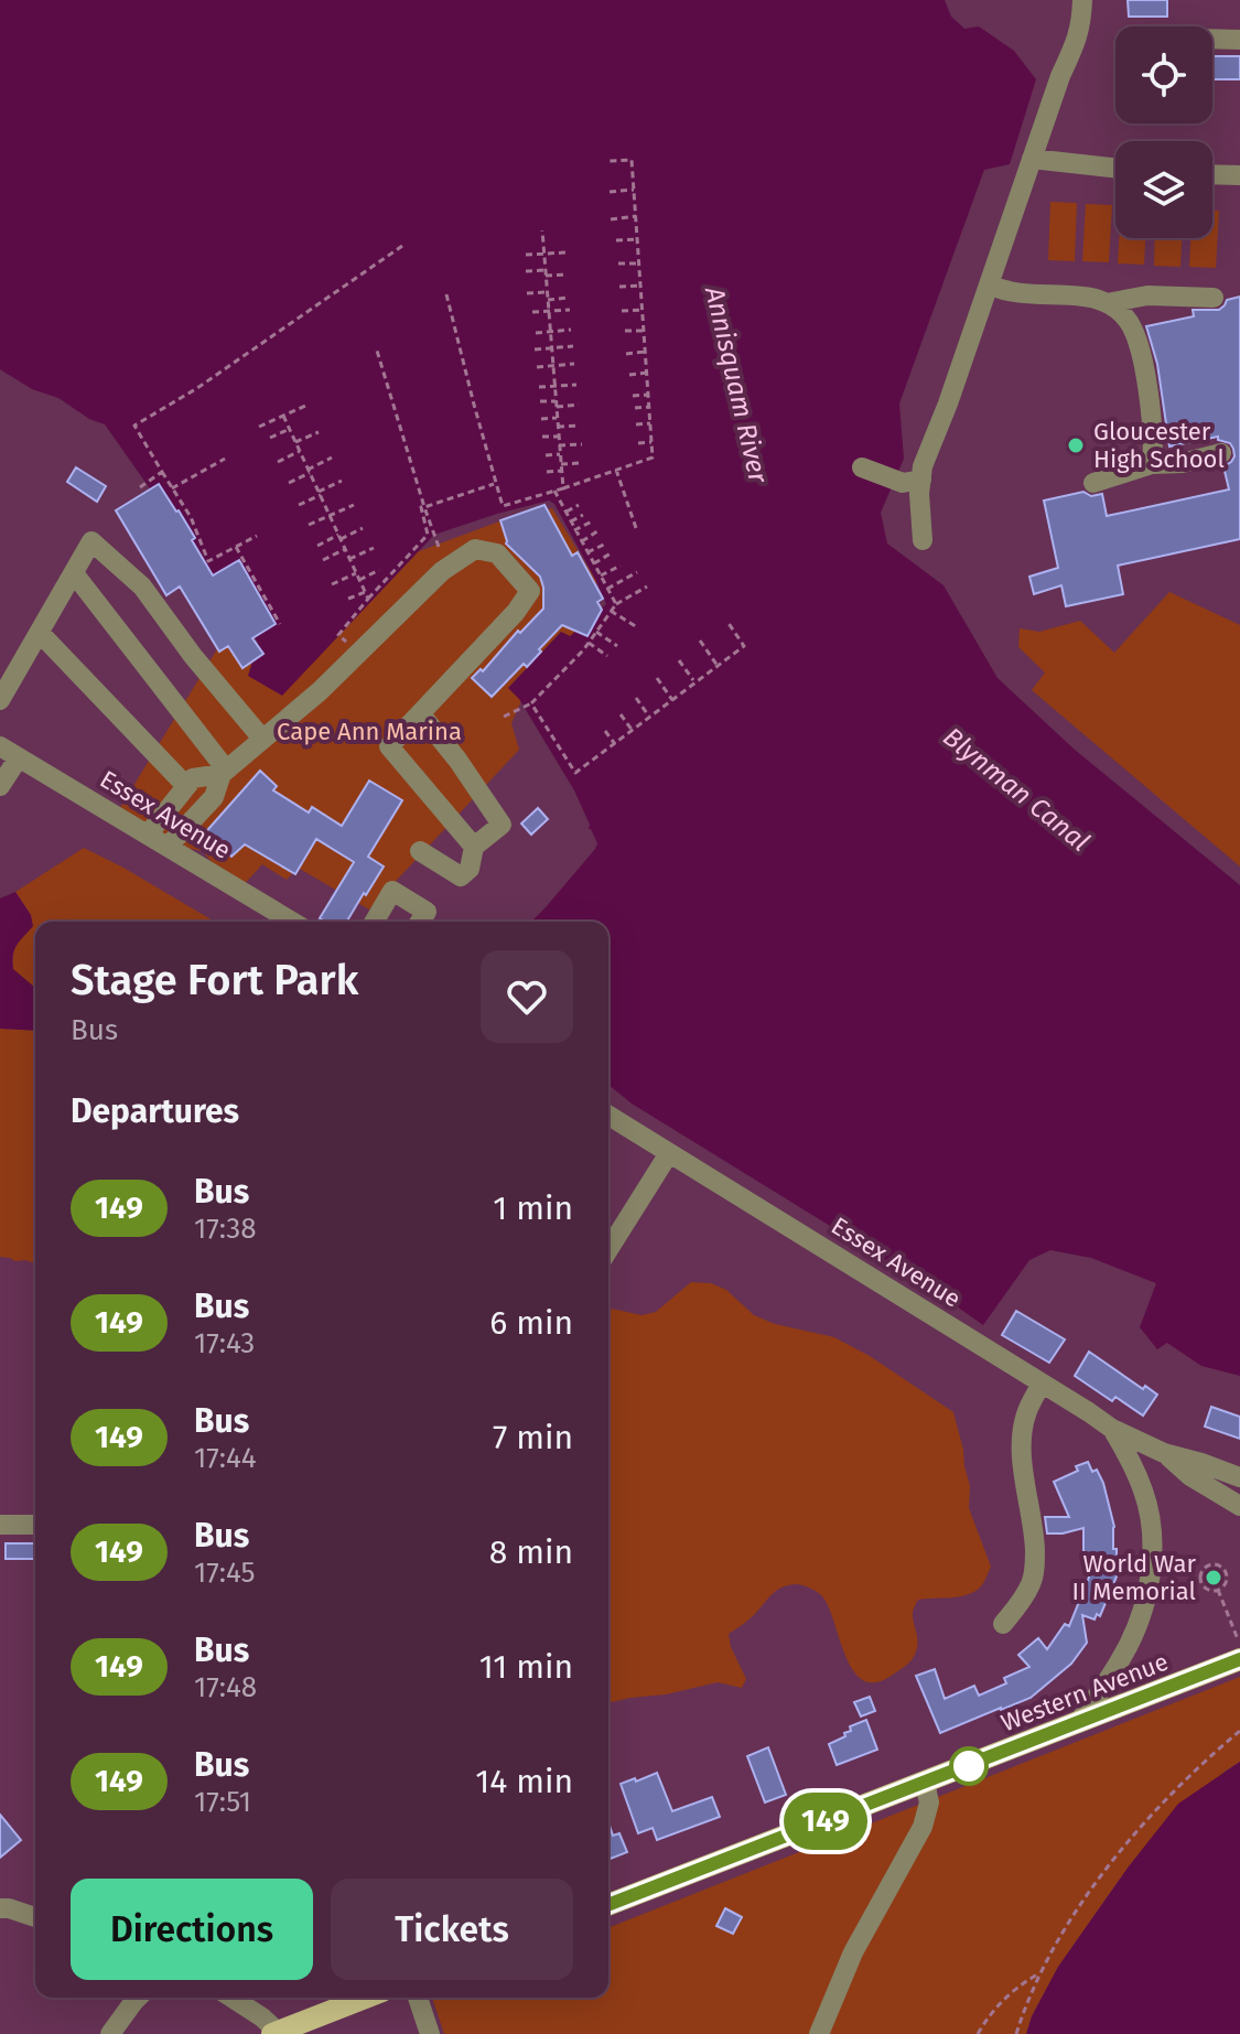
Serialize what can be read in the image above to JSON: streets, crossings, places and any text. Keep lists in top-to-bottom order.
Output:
{
  "streets": {
    "main road": ["Western Avenue"],
    "street": ["Essex Avenue"]
  },
  "water": ["Annisquam River", "Blynman Canal"],
  "parks": ["Cape Ann Marina"],
  "places": ["Gloucester High School", "World War II Memorial"],
  "lines": ["bus line 149"],
  "page": {
    "on_map": "149",
    "heading": [
      ["Stage Fort Park", "Bus"],
      "Departures"
    ],
    "list": [
      {
        "mark": "149",
        "name": "Bus",
        "note": "17:38",
        "value": "1 min"
      },
      {
        "mark": "149",
        "name": "Bus",
        "note": "17:43",
        "value": "6 min"
      },
      {
        "mark": "149",
        "name": "Bus",
        "note": "17:44",
        "value": "7 min"
      },
      {
        "mark": "149",
        "name": "Bus",
        "note": "17:45",
        "value": "8 min"
      },
      {
        "mark": "149",
        "name": "Bus",
        "note": "17:48",
        "value": "11 min"
      },
      {
        "mark": "149",
        "name": "Bus",
        "note": "17:51",
        "value": "14 min"
      }
    ],
    "buttons": ["Directions", "Tickets"]
  }
}
